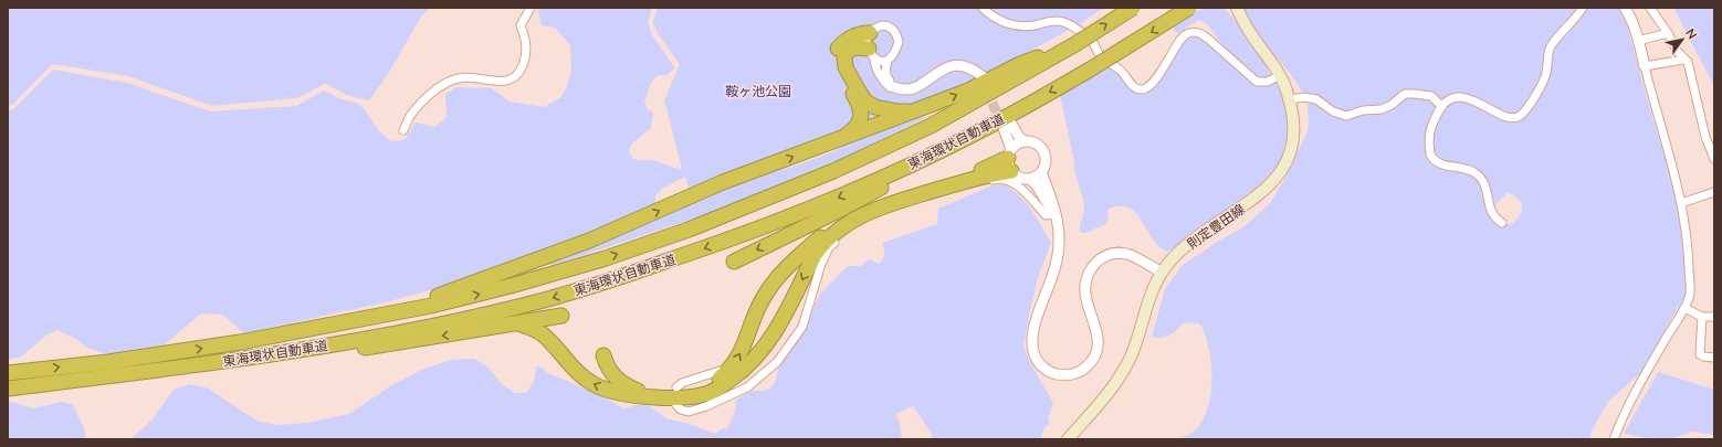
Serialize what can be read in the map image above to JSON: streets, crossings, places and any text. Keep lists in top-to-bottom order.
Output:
{
  "streets": {
    "highway": ["東海環状自動車道"],
    "main road": ["則定豊田線"]
  },
  "parks": ["鞍ヶ池公園"],
  "north": "top right"
}
